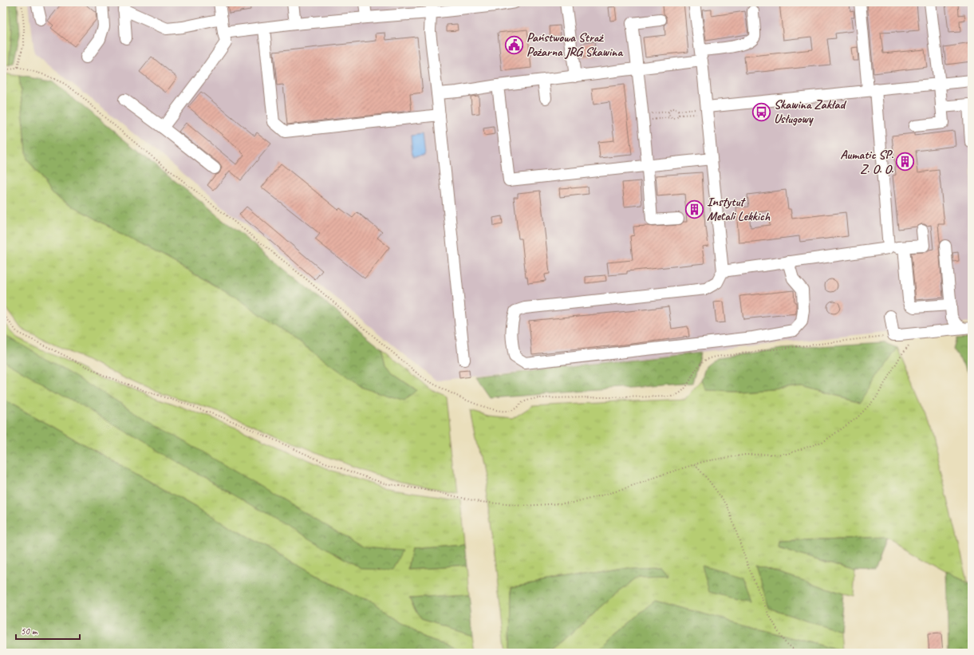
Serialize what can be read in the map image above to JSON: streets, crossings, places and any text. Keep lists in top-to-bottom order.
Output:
{
  "places": {
    "public building": ["Państwowa Straż Pożarna JRG Skawina"],
    "bus stop": ["Skawina Zakład Usługowy"],
    "building": ["Aumatic SP. Z. O. O.", "Instytut Metali Lekkich"]
  },
  "scale_bar": "50 m"
}
